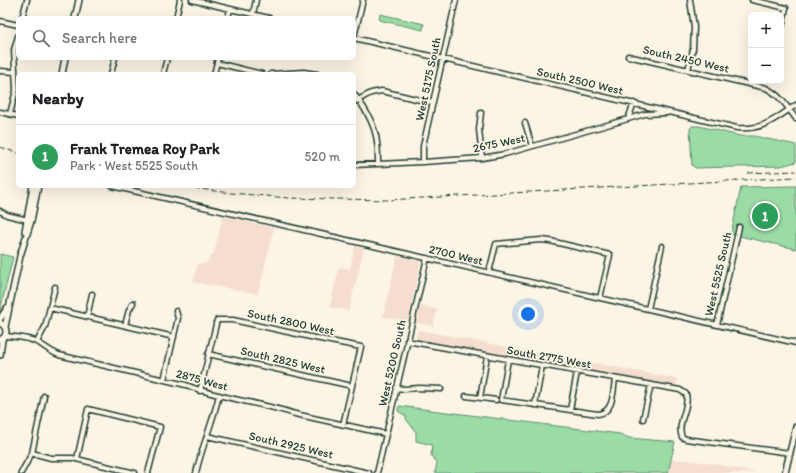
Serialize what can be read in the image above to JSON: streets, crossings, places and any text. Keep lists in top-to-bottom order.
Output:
{
  "streets": {
    "street": [
      "South 2450 West",
      "West 5175 South",
      "South 2500 West",
      "2675 West",
      "2700 West",
      "West 5525 South",
      "South 2800 West",
      "South 2775 West",
      "South 2825 West",
      "West 5200 South",
      "2875 West",
      "South 2925 West"
    ]
  },
  "crossings": [
    ["South 2450 West", "South 2500 West"],
    ["West 5175 South", "South 2500 West"],
    ["West 5175 South", "2675 West"],
    ["South 2500 West", "2675 West"],
    ["2700 West", "West 5525 South"],
    ["2700 West", "West 5200 South"],
    ["South 2800 West", "South 2825 West"],
    ["South 2775 West", "West 5200 South"],
    ["West 5200 South", "2875 West"]
  ],
  "page": {
    "map_buttons": ["+", "−"],
    "search": "Search here",
    "heading": "Nearby",
    "list": [
      {
        "mark": "1",
        "name": "Frank Tremea Roy Park",
        "note": "Park · West 5525 South",
        "value": "520 m"
      }
    ],
    "pins": "1"
  }
}
